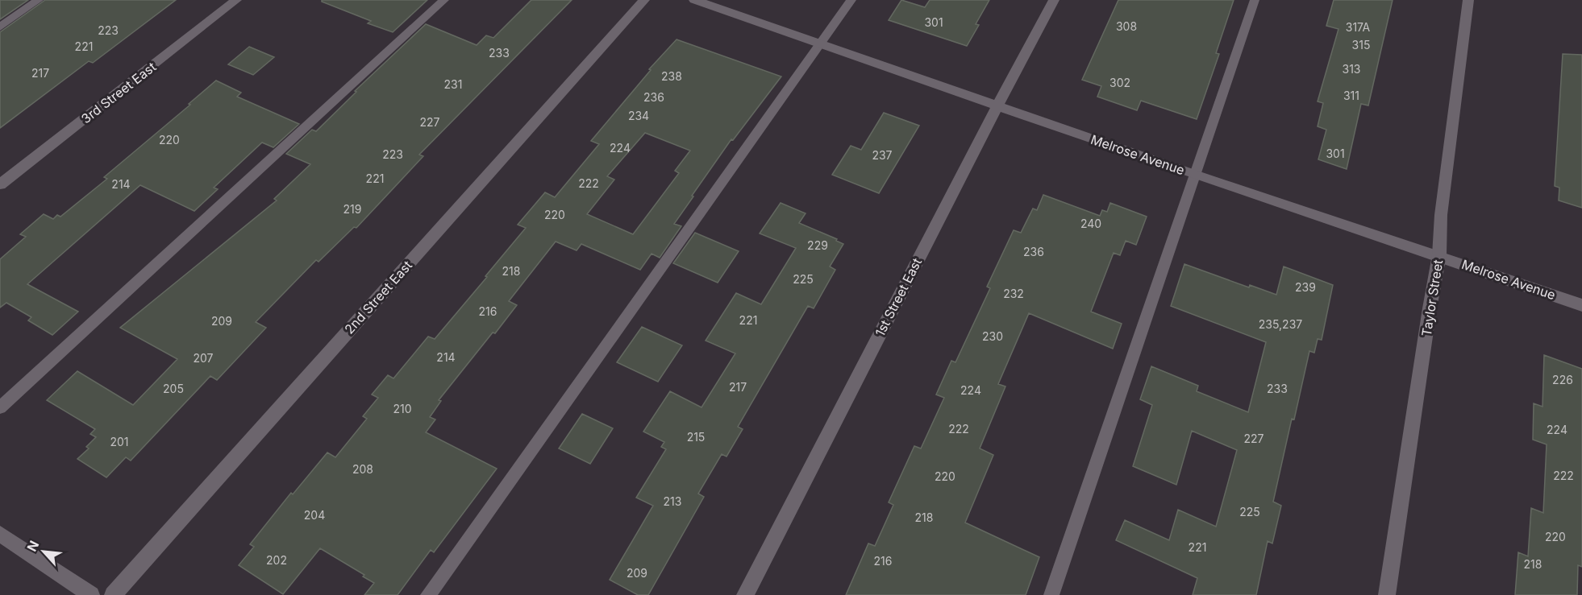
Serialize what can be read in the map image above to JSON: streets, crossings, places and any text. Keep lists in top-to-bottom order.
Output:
{
  "streets": {
    "street": [
      "3rd Street East",
      "Melrose Avenue",
      "2nd Street East",
      "1st Street East",
      "Taylor Street"
    ]
  },
  "crossings": [
    ["Melrose Avenue", "1st Street East"],
    ["Melrose Avenue", "Taylor Street"]
  ],
  "house_numbers": [
    "301",
    "308",
    "317A",
    "223",
    "315",
    "221",
    "233",
    "313",
    "217",
    "238",
    "302",
    "231",
    "311",
    "236",
    "234",
    "227",
    "220",
    "224",
    "301",
    "223",
    "237",
    "221",
    "222",
    "214",
    "219",
    "220",
    "240",
    "229",
    "236",
    "218",
    "225",
    "239",
    "232",
    "216",
    "221",
    "209",
    "235,237",
    "230",
    "214",
    "207",
    "226",
    "217",
    "205",
    "233",
    "224",
    "210",
    "222",
    "224",
    "215",
    "227",
    "201",
    "208",
    "222",
    "220",
    "213",
    "225",
    "204",
    "218",
    "220",
    "221",
    "202",
    "216",
    "218",
    "209"
  ],
  "north": "top left"
}
